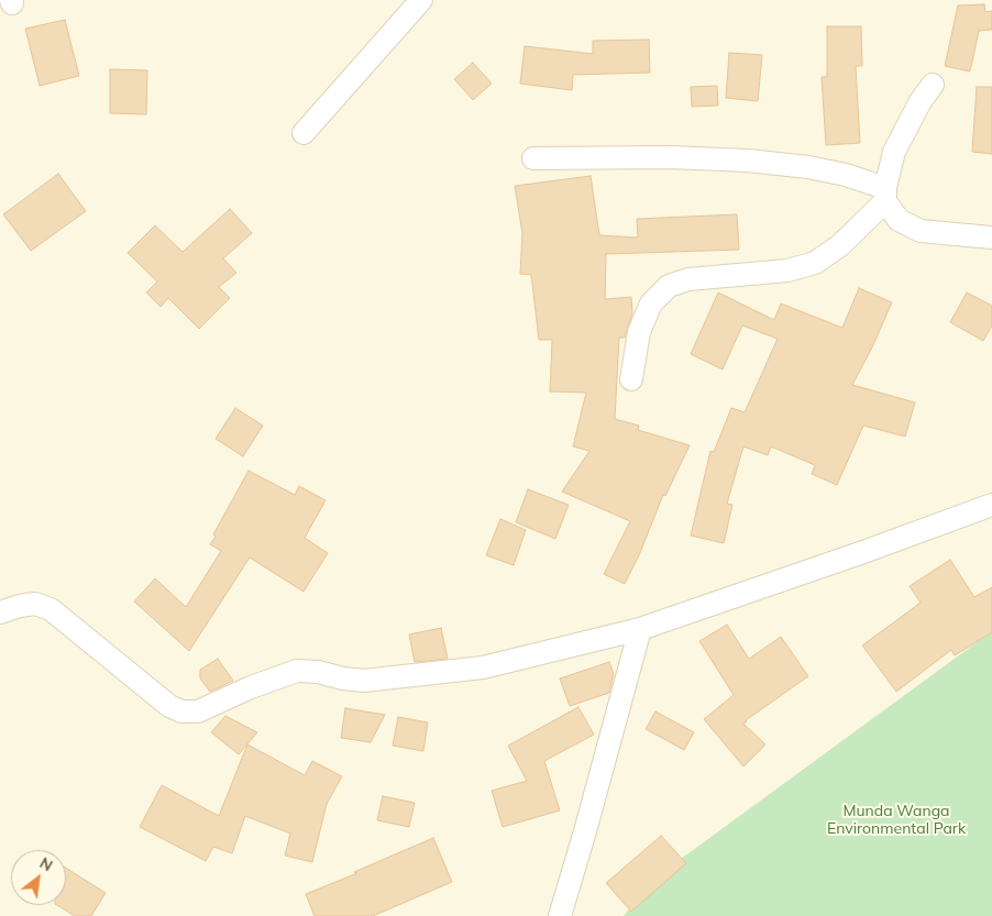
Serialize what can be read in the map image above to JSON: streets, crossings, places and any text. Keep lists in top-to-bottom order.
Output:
{
  "parks": ["Munda Wanga Environmental Park"],
  "north": "top right"
}
